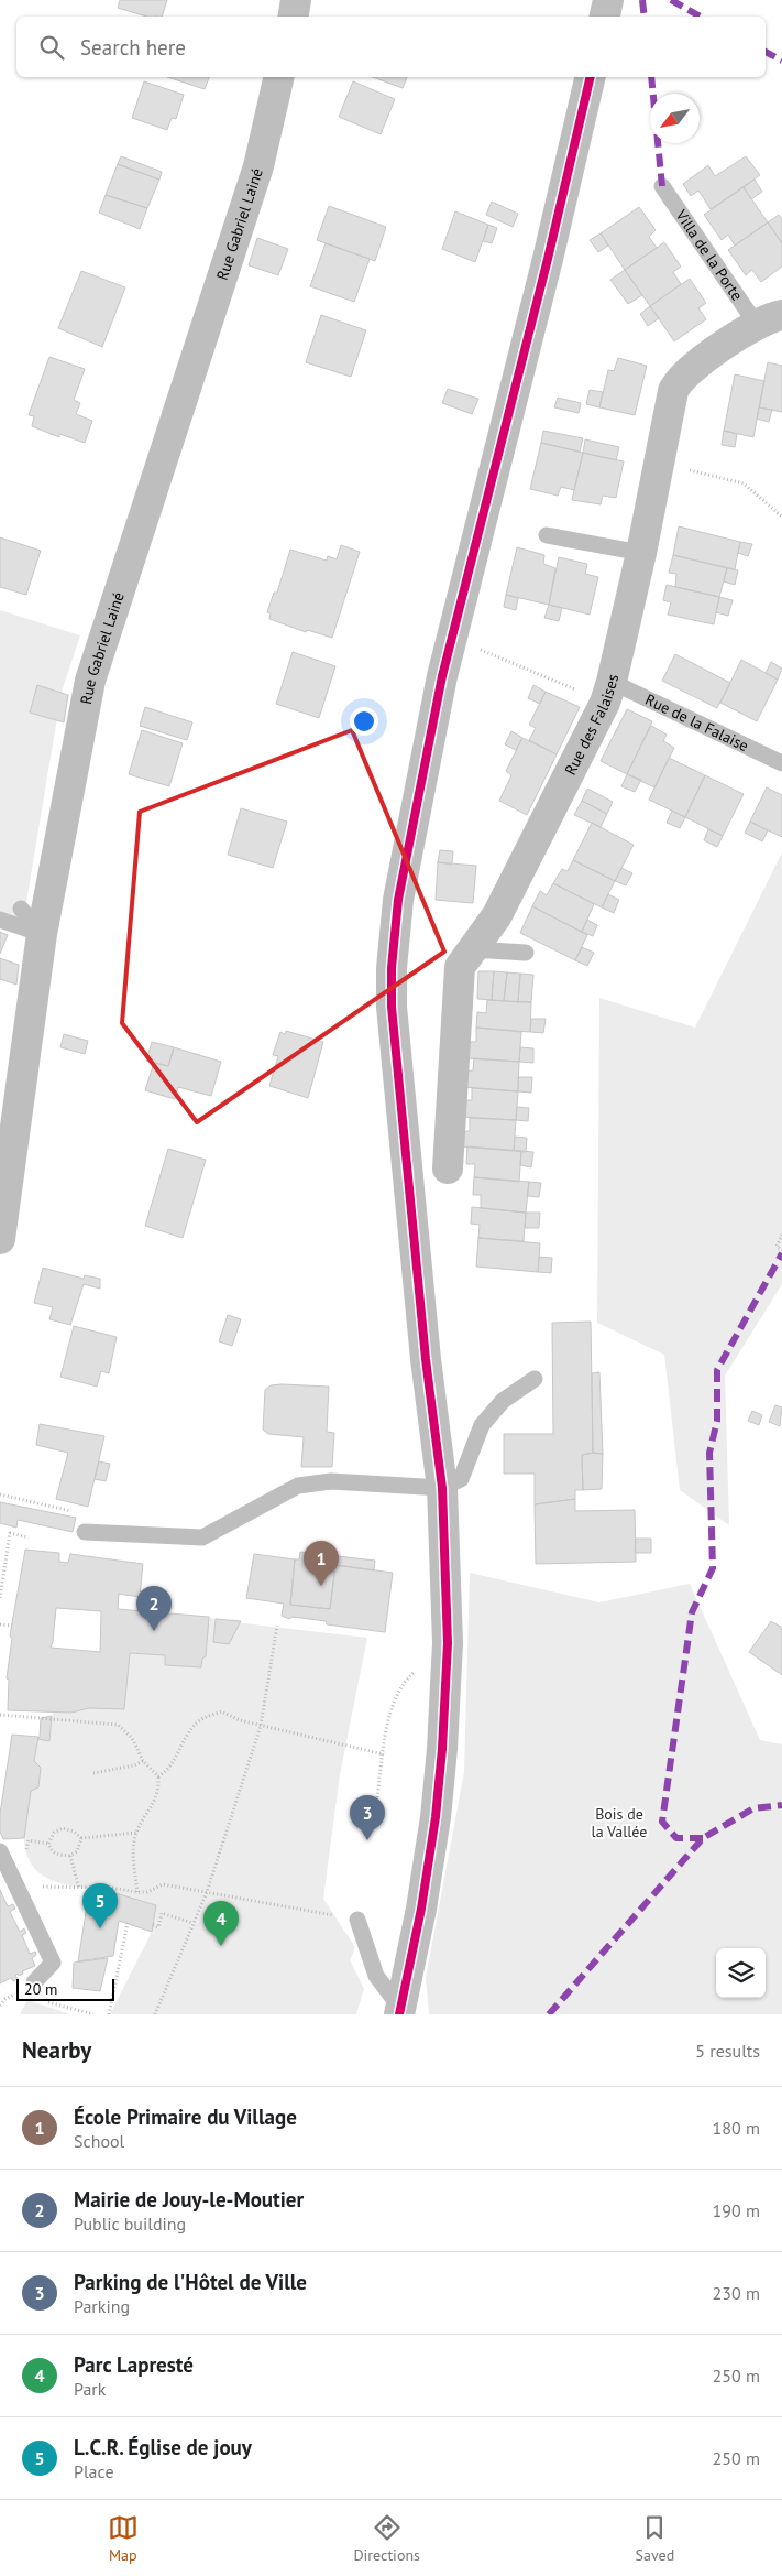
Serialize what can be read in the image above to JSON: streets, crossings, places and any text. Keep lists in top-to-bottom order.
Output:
{
  "streets": {
    "street": ["Rue Gabriel Lainé", "Rue des Falaises"],
    "lane": ["Villa de la Porte", "Rue de la Falaise"]
  },
  "crossings": [
    ["Villa de la Porte", "Rue des Falaises"],
    ["Rue de la Falaise", "Rue des Falaises"]
  ],
  "parks": ["Bois de la Vallée"],
  "scale_bar": "20 m",
  "north": "bottom left",
  "page": {
    "search": "Search here",
    "pins": [
      "1",
      "2",
      "3",
      "5",
      "4"
    ],
    "scale": "20 m",
    "heading": ["Nearby", "5 results"],
    "list": [
      {
        "mark": "1",
        "name": "École Primaire du Village",
        "note": "School",
        "value": "180 m"
      },
      {
        "mark": "2",
        "name": "Mairie de Jouy-le-Moutier",
        "note": "Public building",
        "value": "190 m"
      },
      {
        "mark": "3",
        "name": "Parking de l'Hôtel de Ville",
        "note": "Parking",
        "value": "230 m"
      },
      {
        "mark": "4",
        "name": "Parc Lapresté",
        "note": "Park",
        "value": "250 m"
      },
      {
        "mark": "5",
        "name": "L.C.R. Église de jouy",
        "note": "Place",
        "value": "250 m"
      }
    ],
    "nav": ["Map", "Directions", "Saved"]
  }
}
